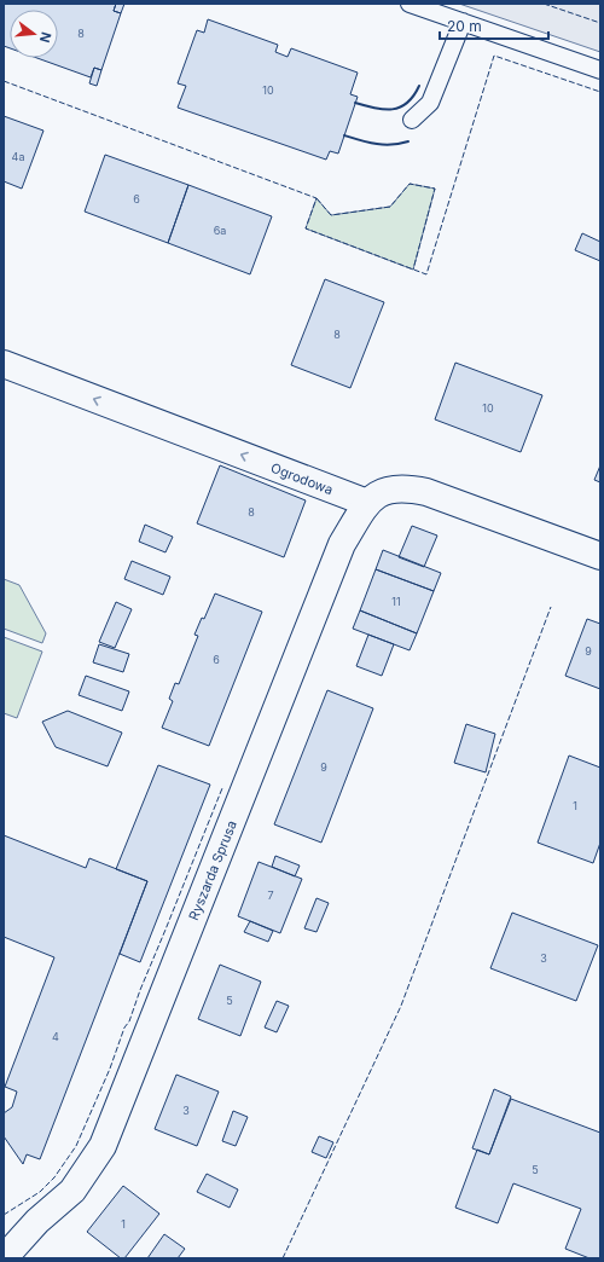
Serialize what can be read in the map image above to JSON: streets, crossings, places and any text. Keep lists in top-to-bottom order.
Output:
{
  "streets": {
    "street": ["Ogrodowa", "Ryszarda Sprusa"]
  },
  "crossings": [
    ["Ogrodowa", "Ryszarda Sprusa"]
  ],
  "one_way": ["Ogrodowa"],
  "house_numbers": [
    "8",
    "10",
    "4a",
    "6",
    "6a",
    "8",
    "10",
    "8",
    "11",
    "9",
    "6",
    "9",
    "1",
    "7",
    "3",
    "5",
    "4",
    "3",
    "5",
    "1"
  ],
  "scale_bar": "20 m",
  "north": "right"
}
